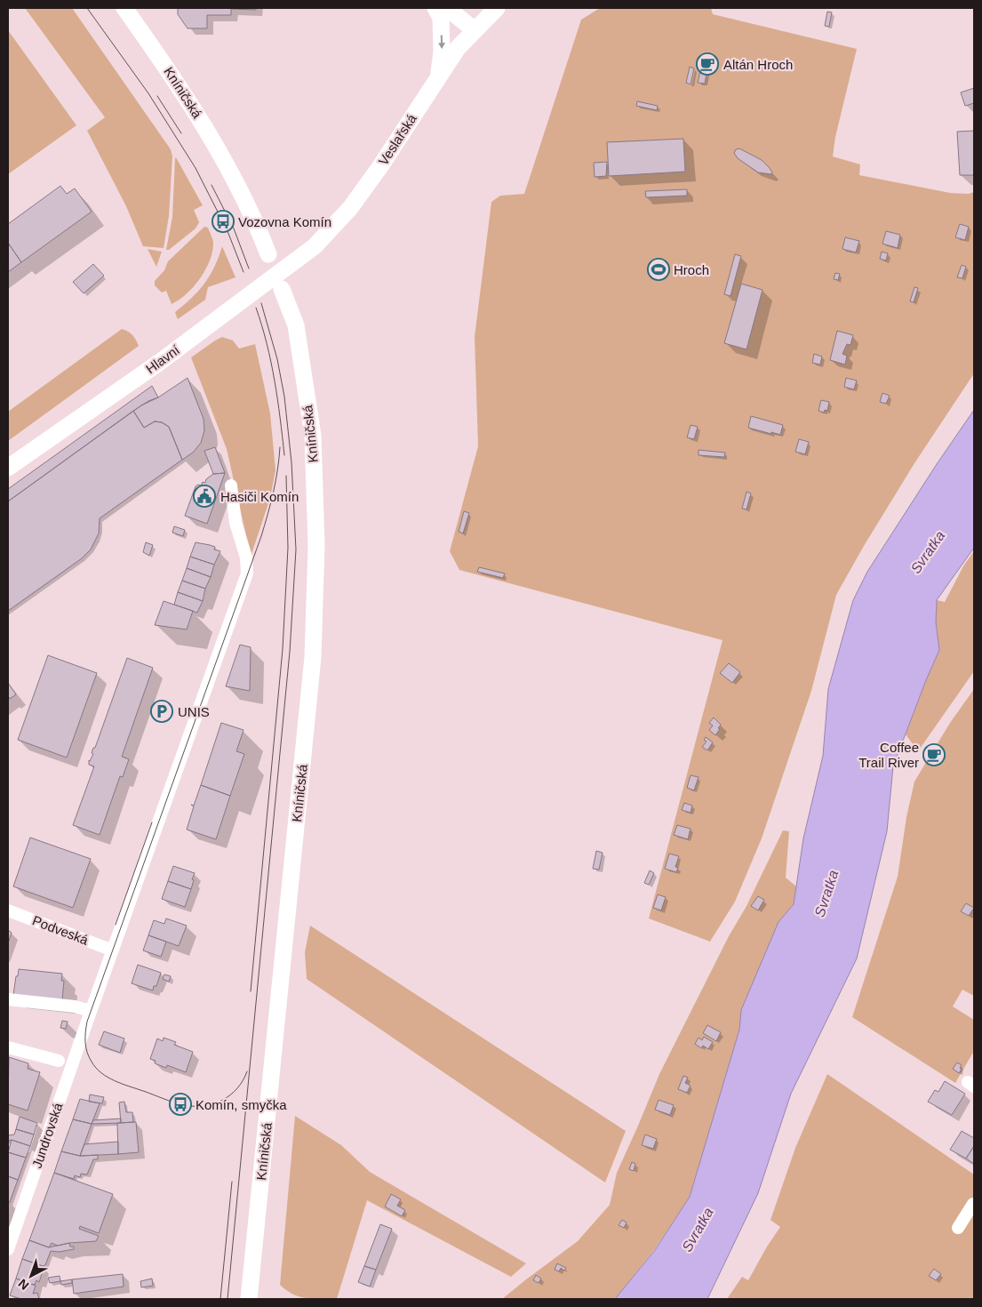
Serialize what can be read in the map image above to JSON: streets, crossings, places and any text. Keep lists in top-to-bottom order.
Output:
{
  "streets": {
    "main road": ["Kníničská", "Veslařská", "Hlavní"],
    "street": ["Podveská", "Jundrovská"]
  },
  "crossings": [
    ["Veslařská", "Hlavní"],
    ["Podveská", "Jundrovská"]
  ],
  "water": ["Svratka"],
  "places": {
    "cafe": ["Altán Hroch", "Coffee Trail River"],
    "bus stop": ["Vozovna Komín", "Komín, smyčka"],
    "sports": ["Hroch"],
    "public building": ["Hasiči Komín"],
    "parking": ["UNIS"]
  },
  "north": "bottom left"
}
